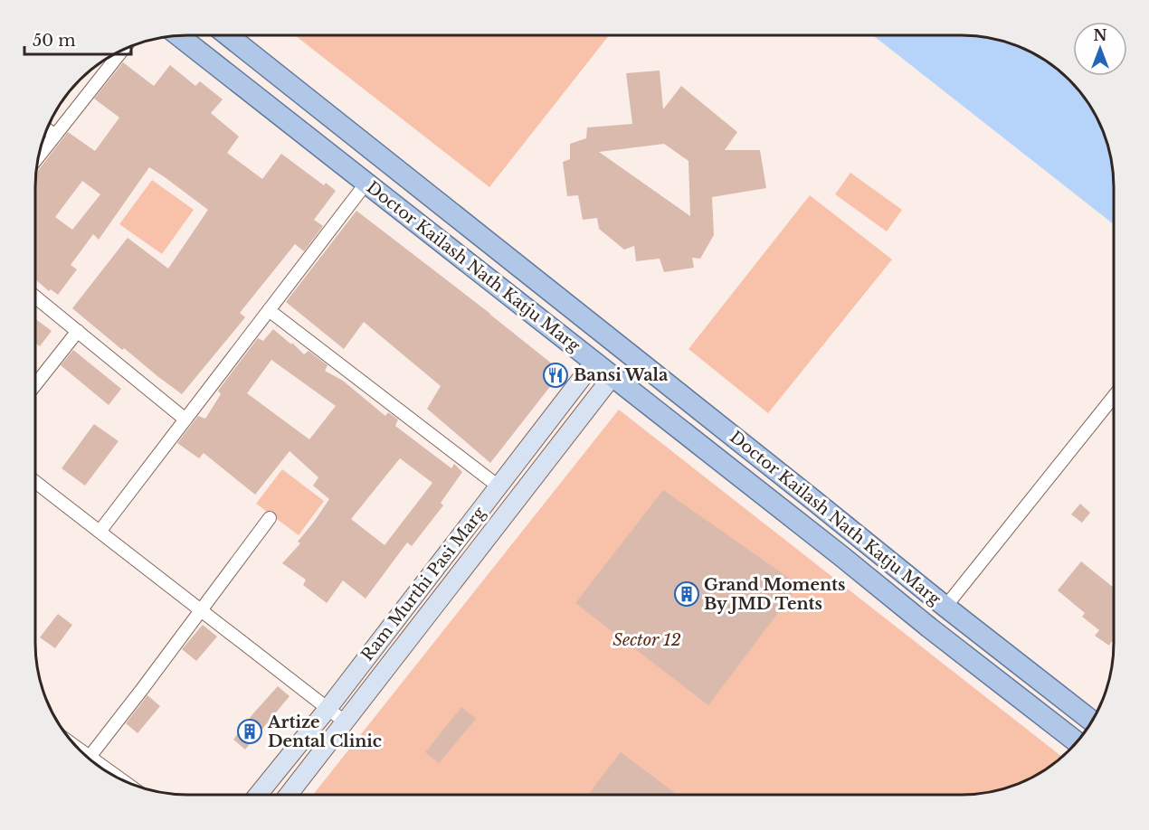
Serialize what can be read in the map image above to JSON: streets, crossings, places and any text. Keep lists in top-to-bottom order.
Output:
{
  "streets": {
    "main road": ["Doctor Kailash Nath Katju Marg"],
    "street": ["Ram Murthi Pasi Marg"]
  },
  "crossings": [
    ["Doctor Kailash Nath Katju Marg", "Ram Murthi Pasi Marg"]
  ],
  "parks": ["Sector 12"],
  "places": {
    "restaurant": ["Bansi Wala"],
    "building": ["Grand Moments By JMD Tents", "Artize Dental Clinic"]
  },
  "scale_bar": "50 m",
  "north": "top"
}
